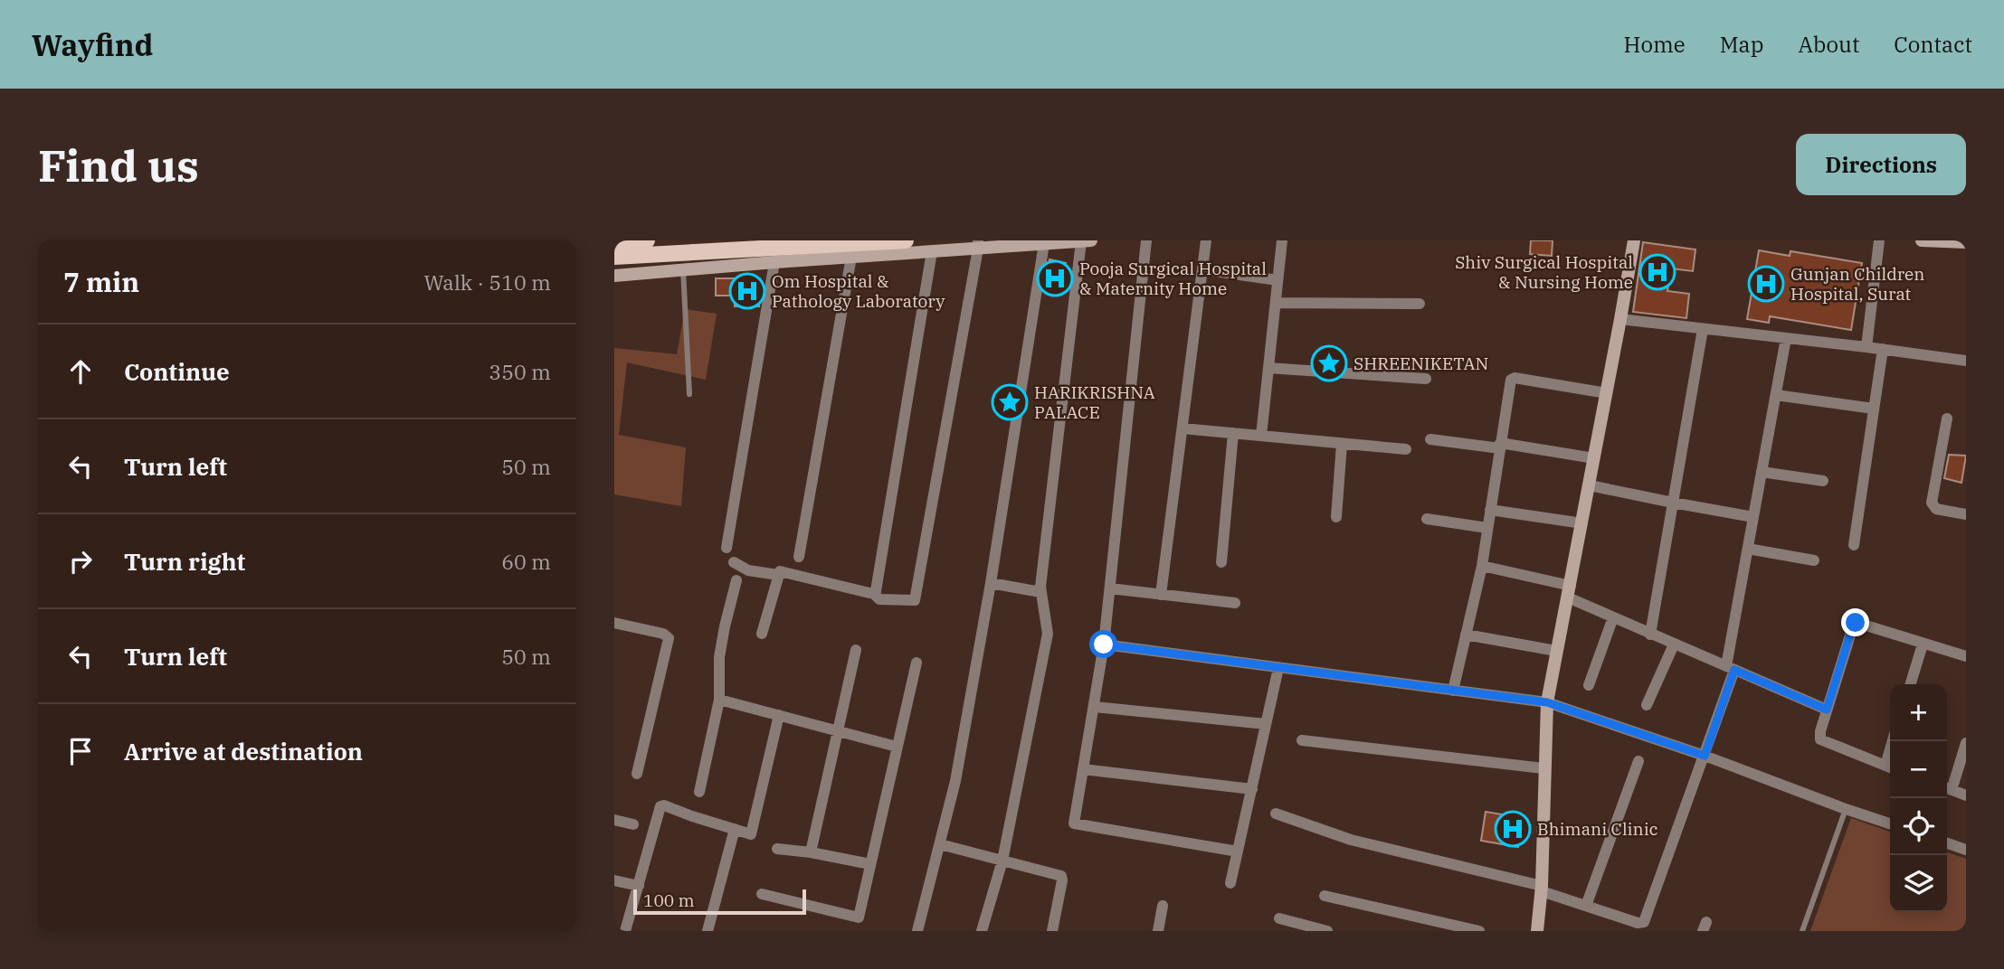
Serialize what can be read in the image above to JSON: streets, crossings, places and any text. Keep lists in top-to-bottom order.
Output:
{
  "places": {
    "hospital": [
      "Shiv Surgical Hospital & Nursing Home",
      "Pooja Surgical Hospital & Maternity Home",
      "Gunjan Children Hospital, Surat",
      "Om Hospital & Pathology Laboratory",
      "Bhimani Clinic"
    ],
    "place": ["SHREENIKETAN", "HARIKRISHNA PALACE"]
  },
  "scale_bar": "100 m",
  "page": {
    "header": "Wayfind",
    "nav": [
      "Home",
      "Map",
      "About",
      "Contact"
    ],
    "buttons": "Directions",
    "title": "Find us",
    "heading": ["7 min", "Walk · 510 m"],
    "list": [
      ["Continue", "350 m"],
      ["Turn left", "50 m"],
      ["Turn right", "60 m"],
      ["Turn left", "50 m"],
      "Arrive at destination"
    ],
    "map_buttons": ["+", "−"],
    "scale": "100 m"
  }
}
